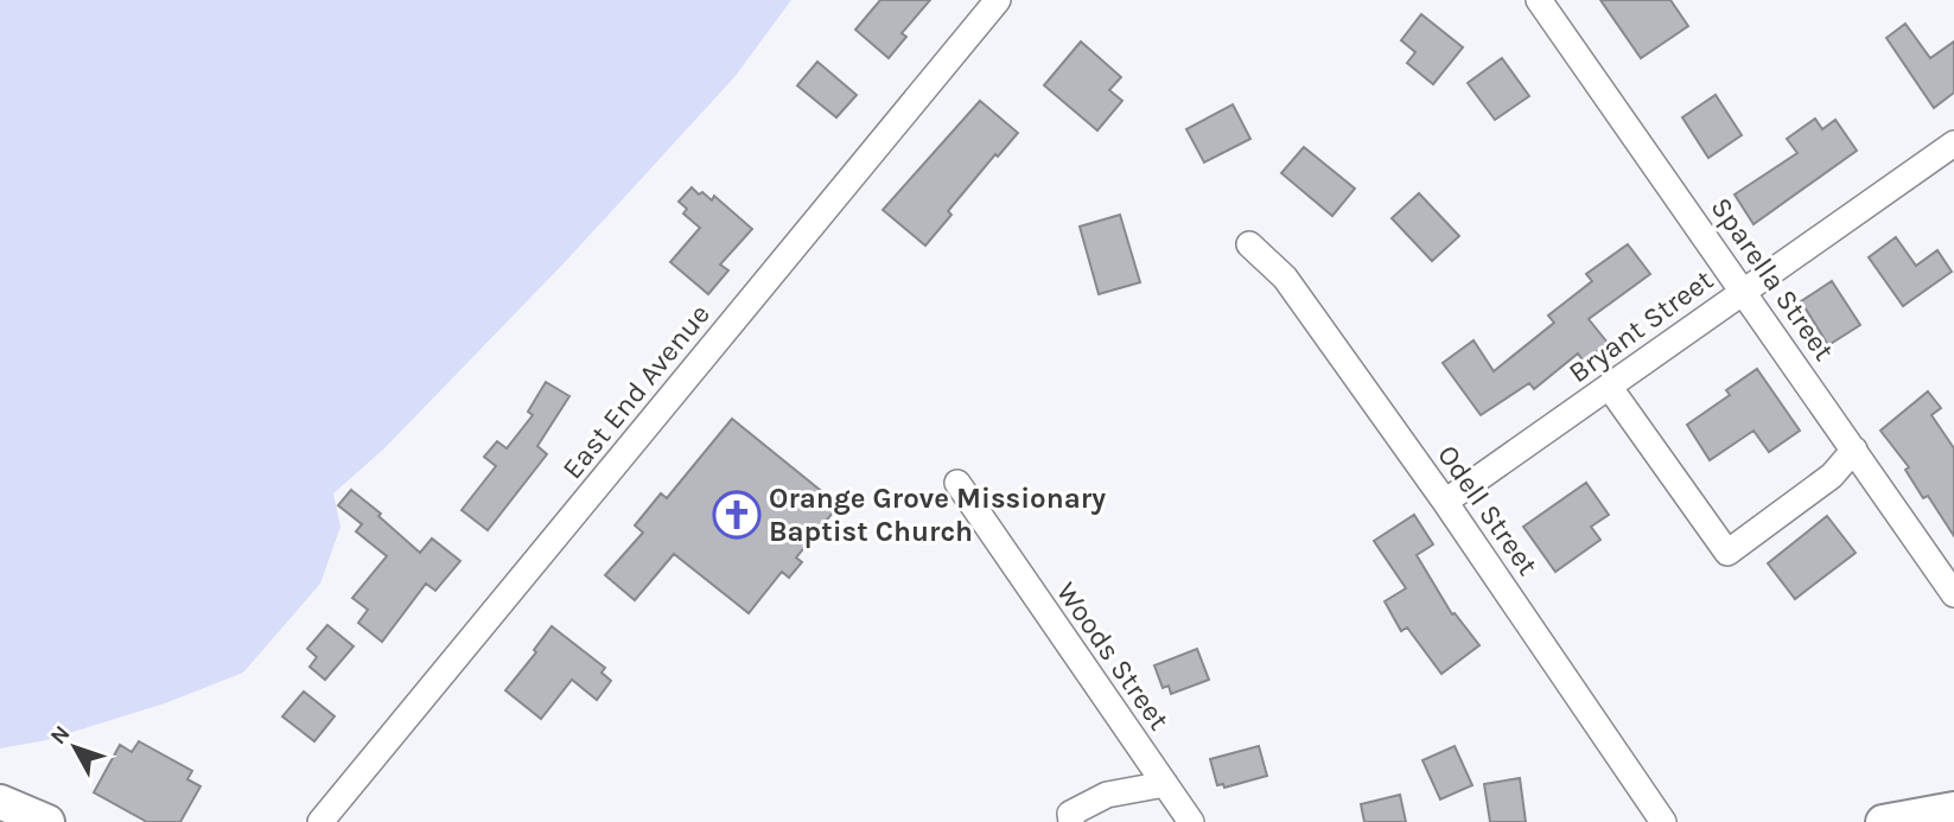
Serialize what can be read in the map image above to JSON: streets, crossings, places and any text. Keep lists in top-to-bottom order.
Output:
{
  "streets": {
    "street": [
      "Sparella Street",
      "Bryant Street",
      "East End Avenue",
      "Odell Street",
      "Woods Street"
    ]
  },
  "crossings": [
    ["Sparella Street", "Bryant Street"],
    ["Bryant Street", "Odell Street"]
  ],
  "places": {
    "church": ["Orange Grove Missionary Baptist Church"]
  },
  "north": "top left"
}
